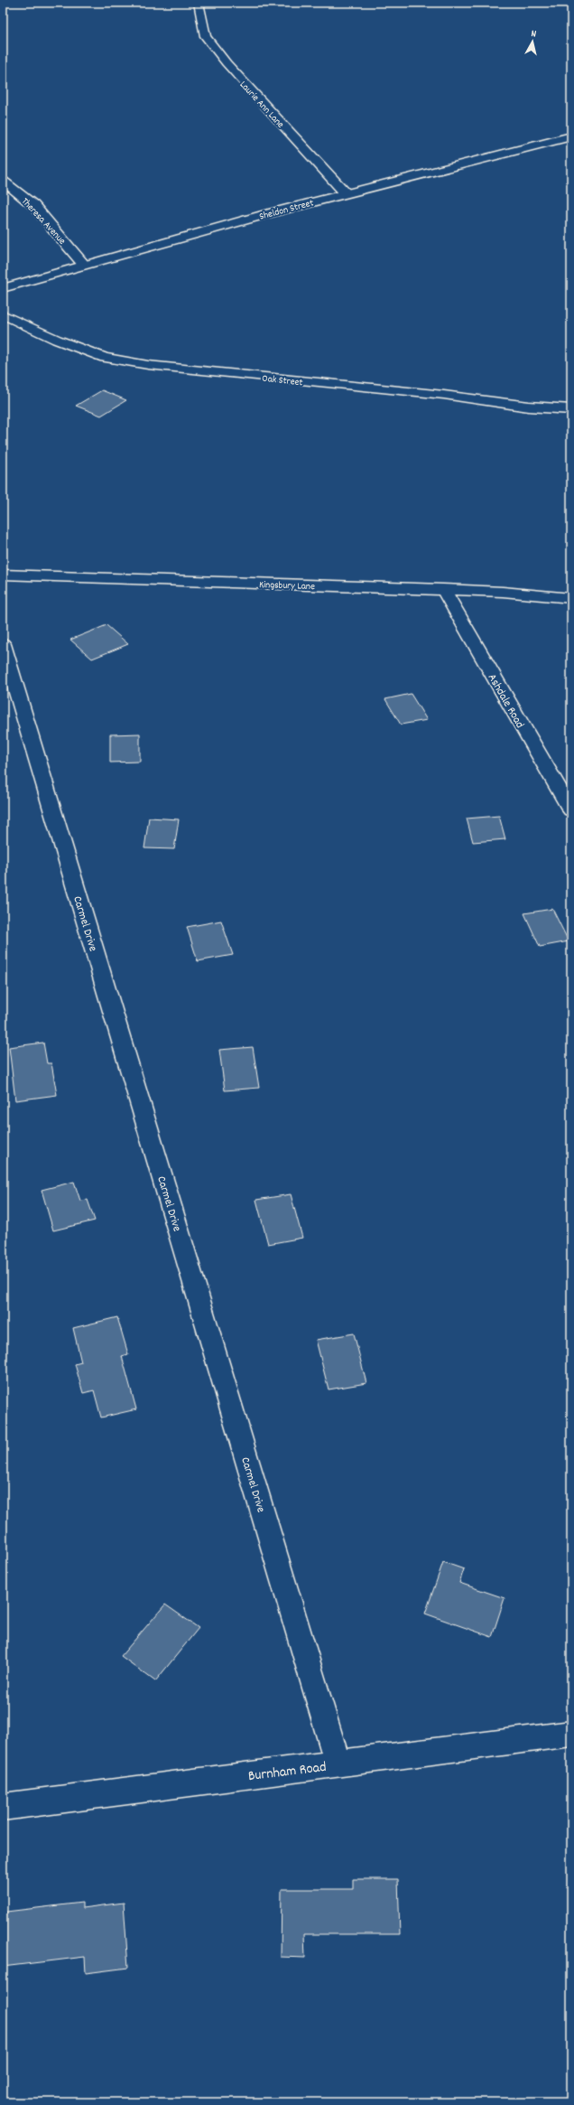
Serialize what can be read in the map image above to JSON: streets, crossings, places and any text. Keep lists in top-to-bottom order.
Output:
{
  "streets": {
    "street": [
      "Laurie Ann Lane",
      "Sheldon Street",
      "Theresa Avenue",
      "Oak Street",
      "Kingsbury Lane",
      "Ashdale Road",
      "Carmel Drive",
      "Burnham Road"
    ]
  },
  "crossings": [
    ["Laurie Ann Lane", "Sheldon Street"],
    ["Sheldon Street", "Theresa Avenue"],
    ["Kingsbury Lane", "Ashdale Road"],
    ["Carmel Drive", "Burnham Road"]
  ],
  "north": "top"
}
